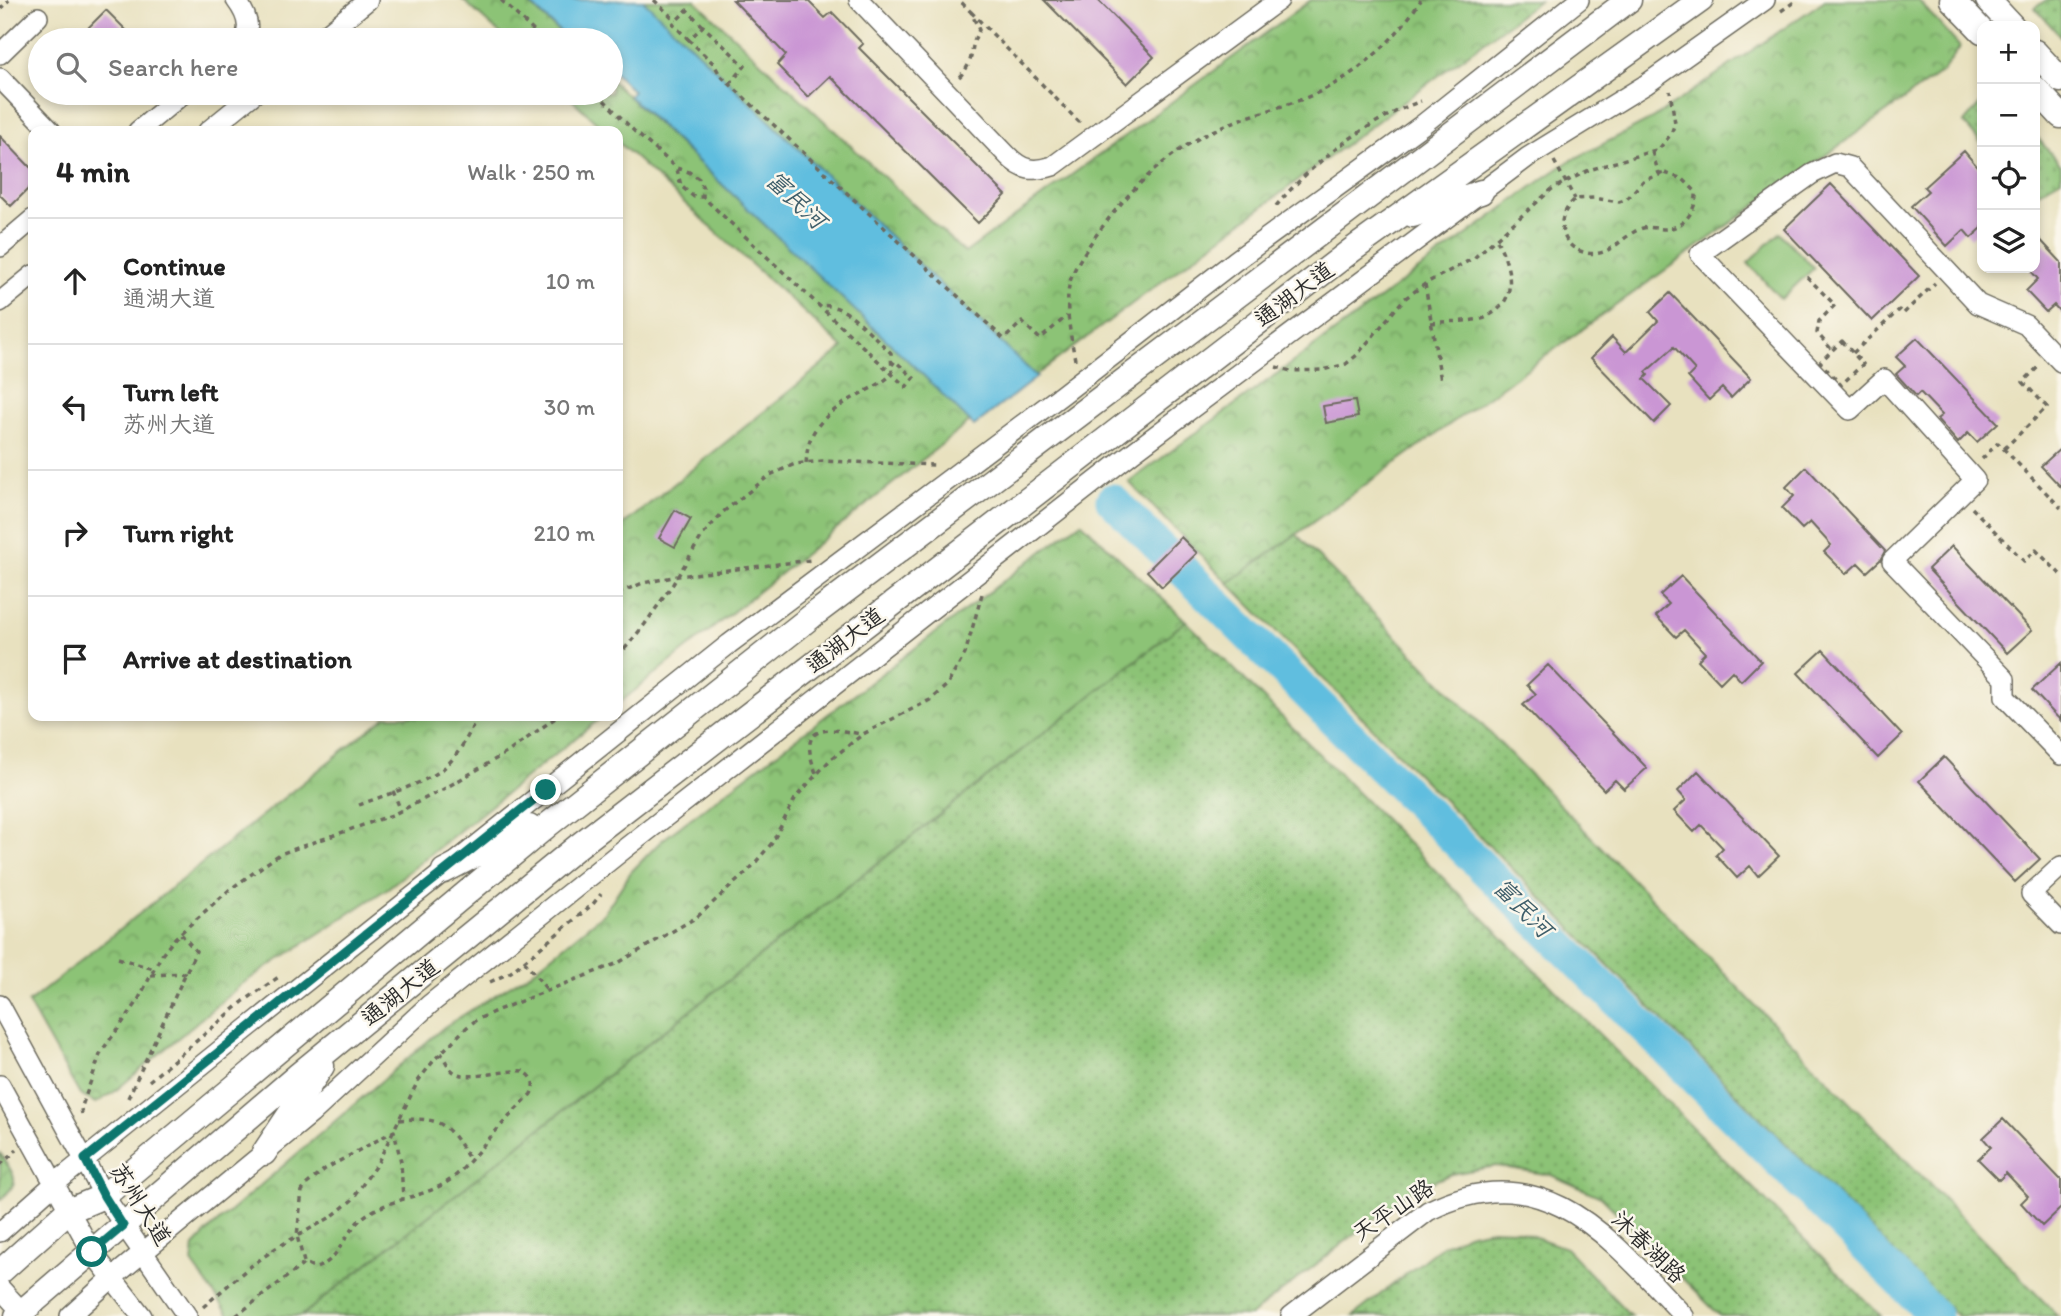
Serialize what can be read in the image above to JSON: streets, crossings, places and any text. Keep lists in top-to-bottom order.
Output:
{
  "streets": {
    "main road": ["通湖大道"],
    "street": ["苏州大道", "天平山路", "沐春湖路"]
  },
  "crossings": [
    ["通湖大道", "苏州大道"],
    ["天平山路", "沐春湖路"]
  ],
  "water": ["富民河"],
  "page": {
    "map_buttons": ["+", "−"],
    "search": "Search here",
    "heading": ["4 min", "Walk · 250 m"],
    "list": [
      ["Continue", "通湖大道", "10 m"],
      ["Turn left", "苏州大道", "30 m"],
      ["Turn right", "210 m"],
      "Arrive at destination"
    ]
  }
}
